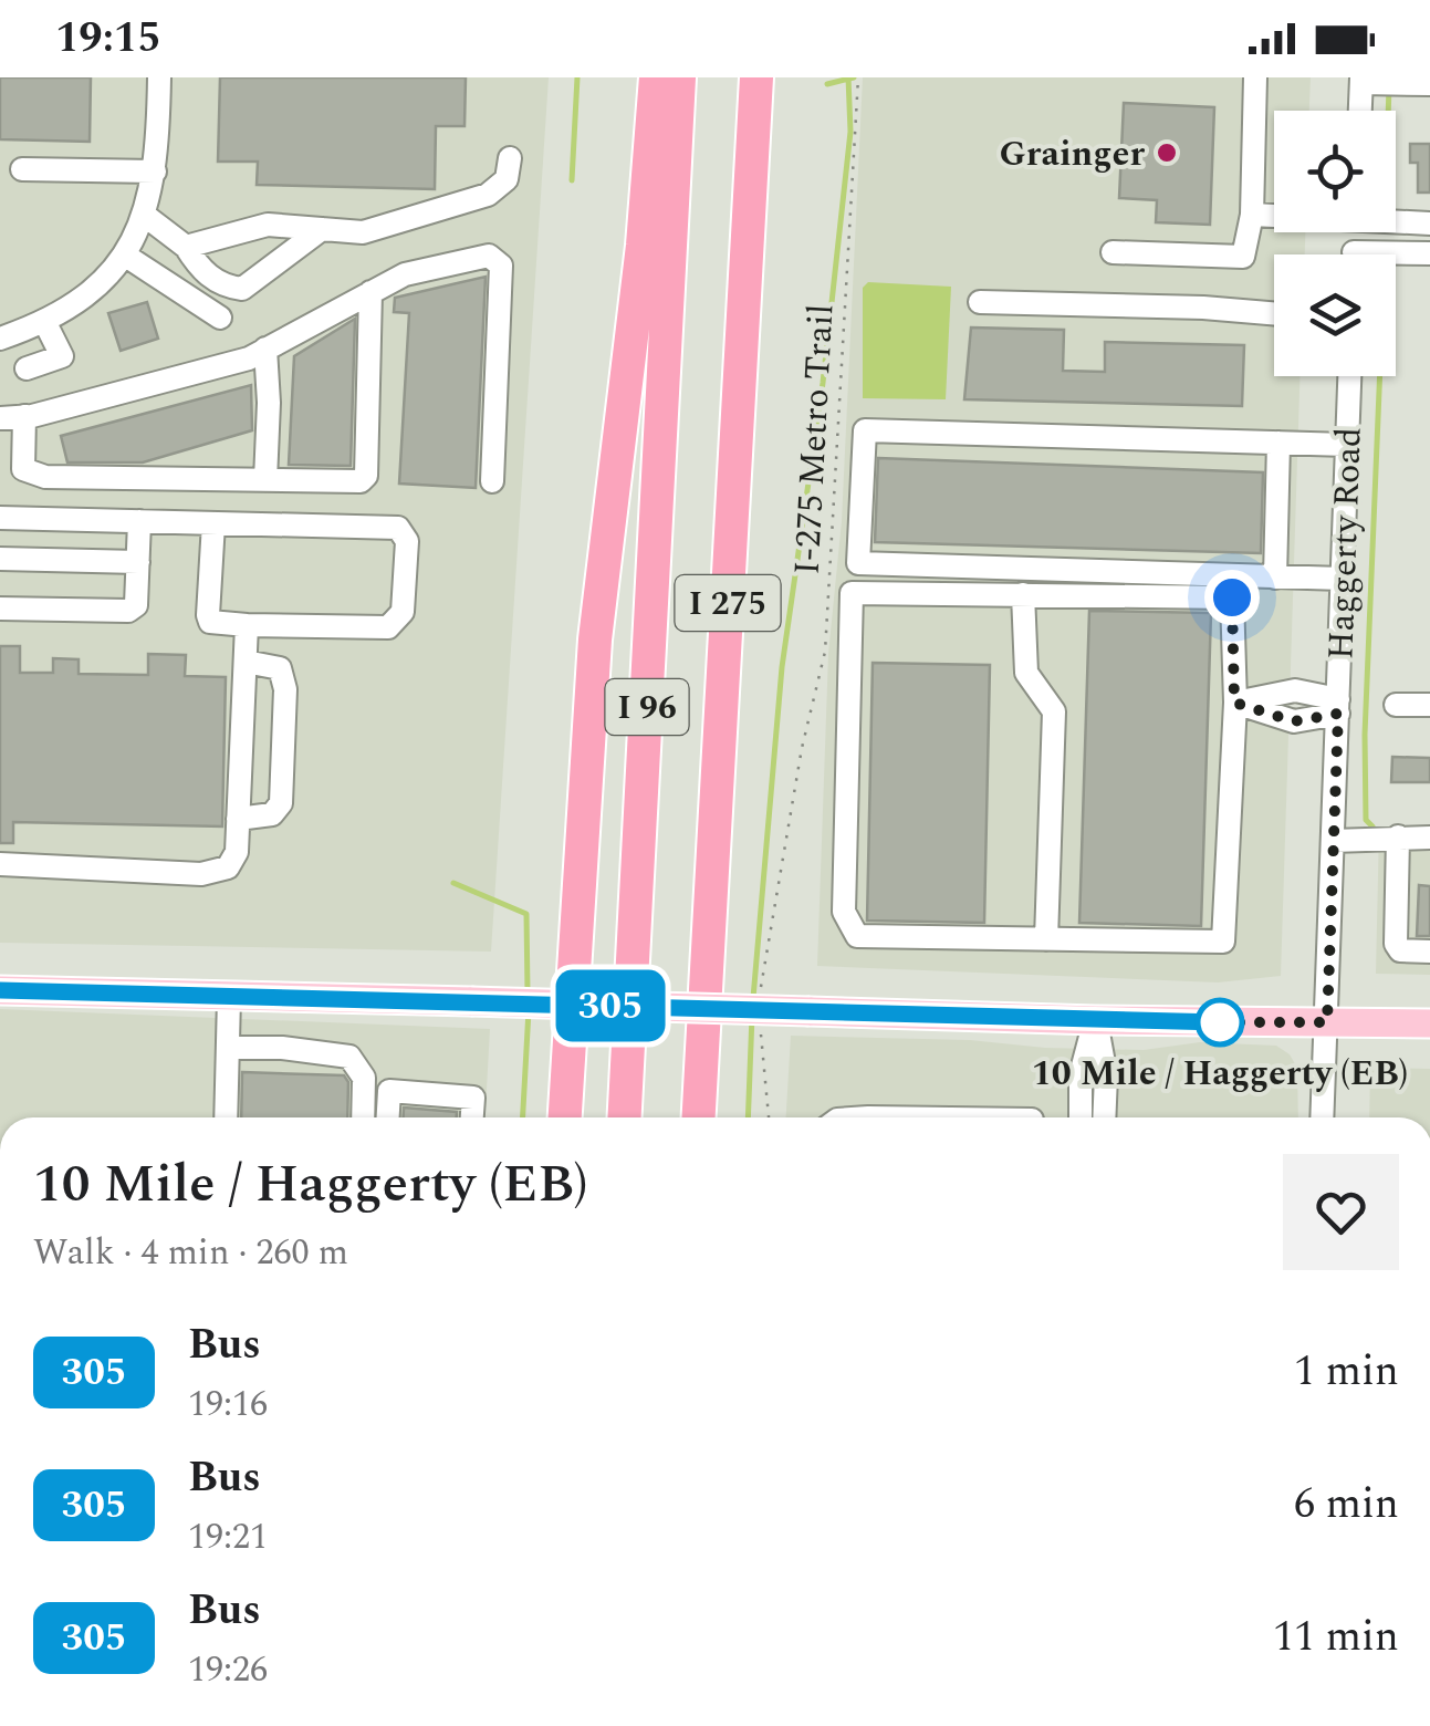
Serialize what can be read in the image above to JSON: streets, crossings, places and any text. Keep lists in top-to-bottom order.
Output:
{
  "streets": {
    "highway": ["I 275", "I 96"],
    "street": ["Haggerty Road"],
    "path": ["I-275 Metro Trail"]
  },
  "places": ["Grainger", "10 Mile / Haggerty (EB)"],
  "lines": ["bus line 305"],
  "page": {
    "status": "19:15",
    "on_map": "305",
    "heading": ["10 Mile / Haggerty (EB)", "Walk · 4 min · 260 m"],
    "list": [
      {
        "mark": "305",
        "name": "Bus",
        "note": "19:16",
        "value": "1 min"
      },
      {
        "mark": "305",
        "name": "Bus",
        "note": "19:21",
        "value": "6 min"
      },
      {
        "mark": "305",
        "name": "Bus",
        "note": "19:26",
        "value": "11 min"
      }
    ]
  }
}
